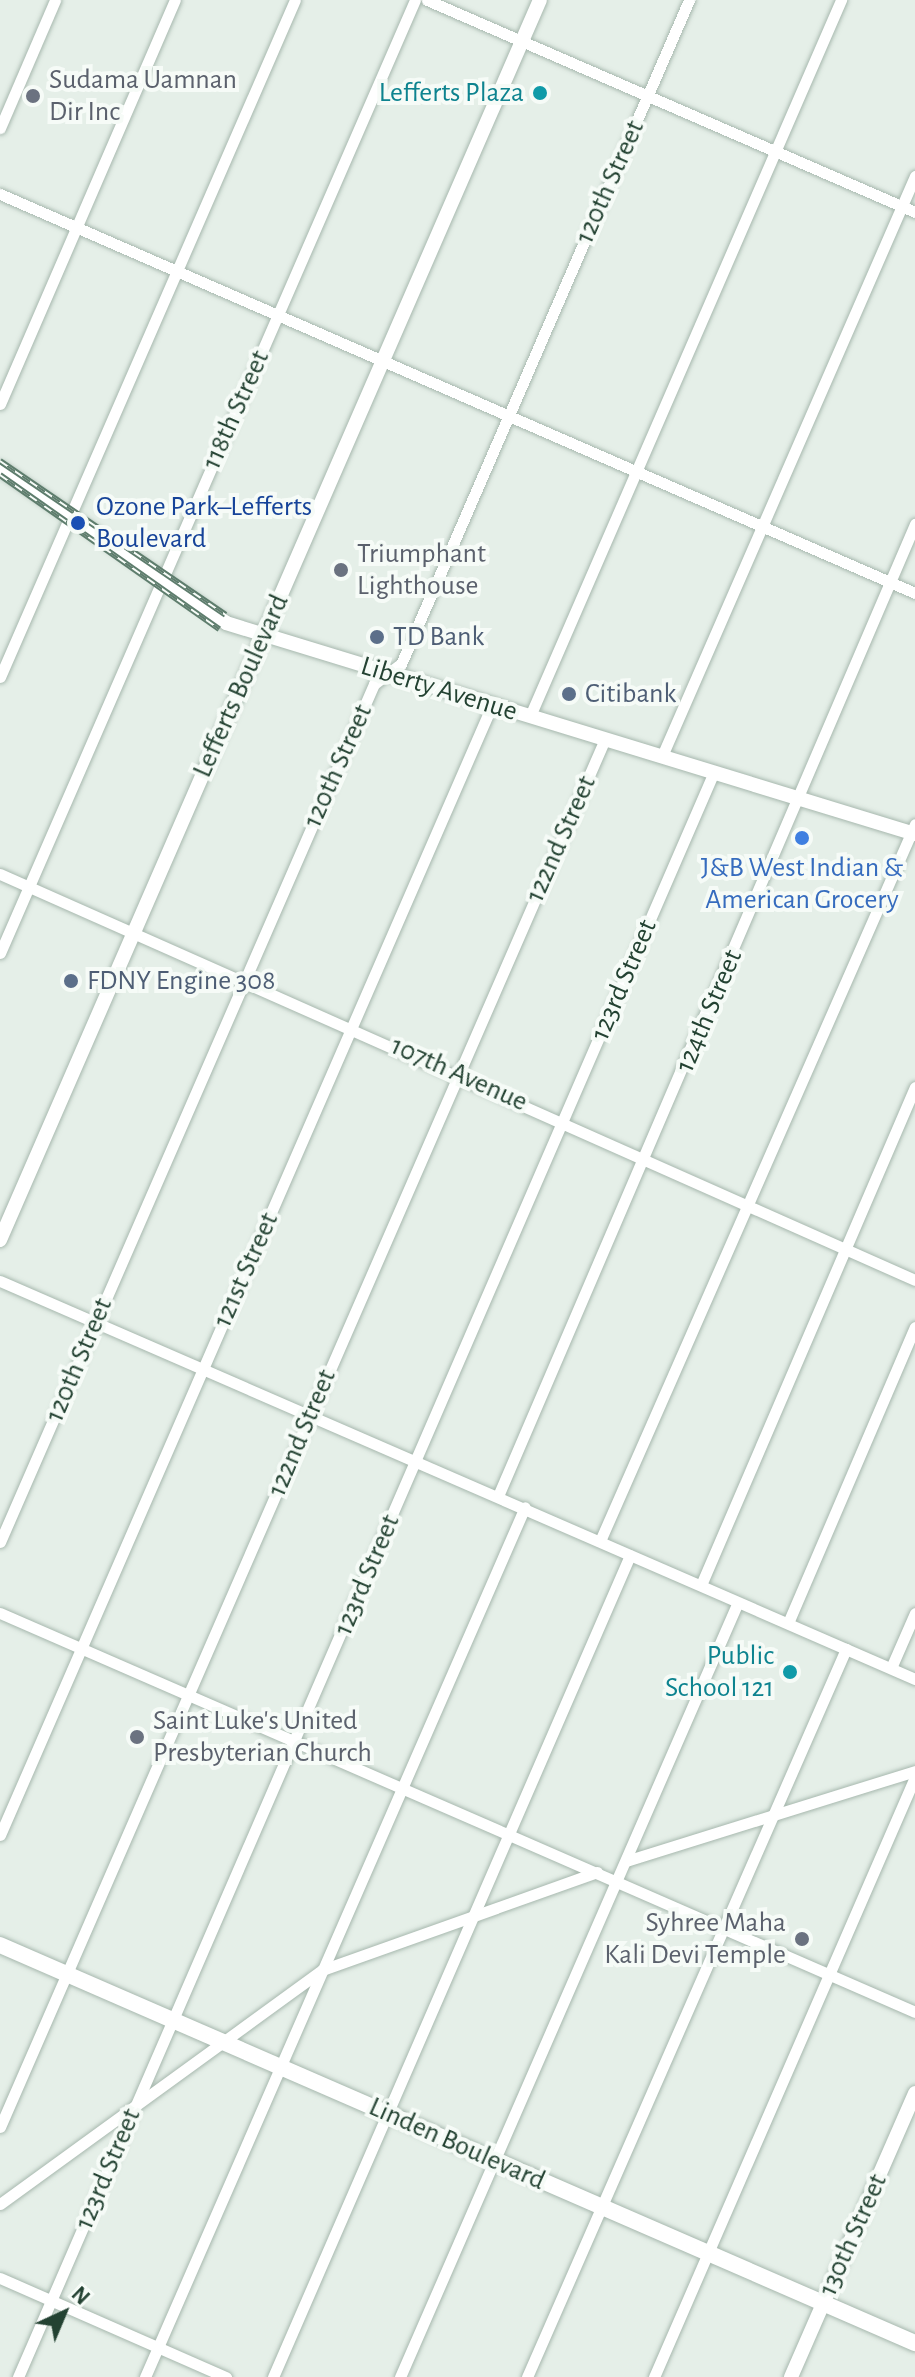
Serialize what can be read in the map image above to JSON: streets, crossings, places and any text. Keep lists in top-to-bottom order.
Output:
{
  "streets": {
    "main road": ["Linden Boulevard"],
    "street": [
      "120th Street",
      "118th Street",
      "Lefferts Boulevard",
      "Liberty Avenue",
      "122nd Street",
      "123rd Street",
      "124th Street",
      "107th Avenue",
      "121st Street",
      "130th Street"
    ]
  },
  "crossings": [
    ["120th Street", "Liberty Avenue"],
    ["120th Street", "107th Avenue"],
    ["118th Street", "Liberty Avenue"],
    ["118th Street", "107th Avenue"],
    ["Lefferts Boulevard", "Liberty Avenue"],
    ["Lefferts Boulevard", "107th Avenue"],
    ["Liberty Avenue", "122nd Street"],
    ["Liberty Avenue", "123rd Street"],
    ["Liberty Avenue", "124th Street"],
    ["Liberty Avenue", "121st Street"],
    ["122nd Street", "107th Avenue"],
    ["122nd Street", "Linden Boulevard"],
    ["123rd Street", "107th Avenue"],
    ["123rd Street", "Linden Boulevard"],
    ["124th Street", "107th Avenue"],
    ["107th Avenue", "121st Street"],
    ["Linden Boulevard", "130th Street"]
  ],
  "places": [
    "Lefferts Plaza",
    "Sudama Uamnan Dir Inc",
    "Ozone Park–Lefferts Boulevard",
    "Triumphant Lighthouse",
    "TD Bank",
    "Citibank",
    "J&B West Indian & American Grocery",
    "FDNY Engine 308",
    "Public School 121",
    "Saint Luke's United Presbyterian Church",
    "Syhree Maha Kali Devi Temple"
  ],
  "north": "top right"
}
